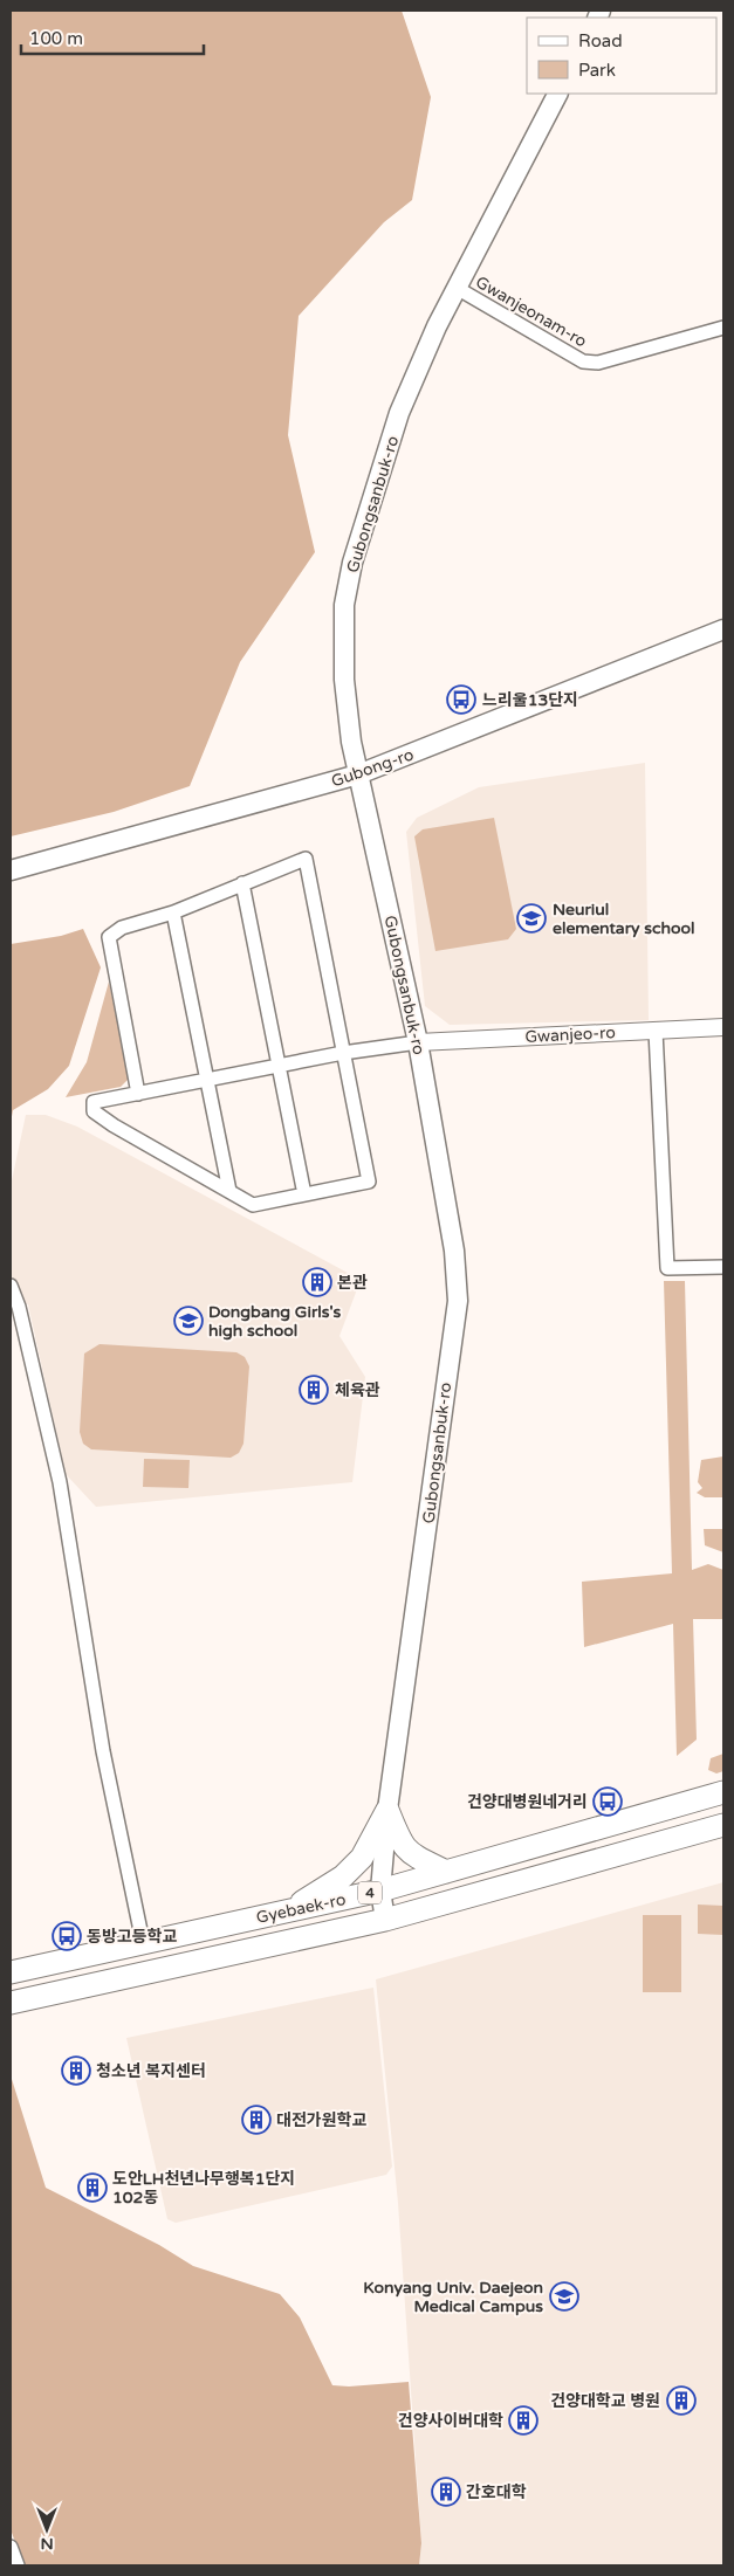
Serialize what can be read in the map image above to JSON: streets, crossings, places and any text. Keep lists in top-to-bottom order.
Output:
{
  "streets": {
    "main road": [
      "Gubongsanbuk-ro",
      "Gubong-ro",
      "4",
      "Gyebaek-ro"
    ],
    "street": ["Gwanjeonam-ro", "Gwanjeo-ro"]
  },
  "crossings": [
    ["Gwanjeonam-ro", "Gubongsanbuk-ro"],
    ["Gubongsanbuk-ro", "Gubong-ro"],
    ["Gubongsanbuk-ro", "Gwanjeo-ro"],
    ["Gubongsanbuk-ro", "Gyebaek-ro"]
  ],
  "places": {
    "bus stop": ["느리울13단지", "건양대병원네거리", "동방고등학교"],
    "school or university": ["Neuriul elementary school", "Dongbang Girls's high school", "Konyang Univ. Daejeon Medical Campus"],
    "building": [
      "본관",
      "체육관",
      "청소년 복지센터",
      "대전가원학교",
      "도안LH천년나무행복1단지 102동",
      "건양대학교 병원",
      "건양사이버대학",
      "간호대학"
    ]
  },
  "legend": ["Road", "Park"],
  "scale_bar": "100 m",
  "north": "bottom"
}
